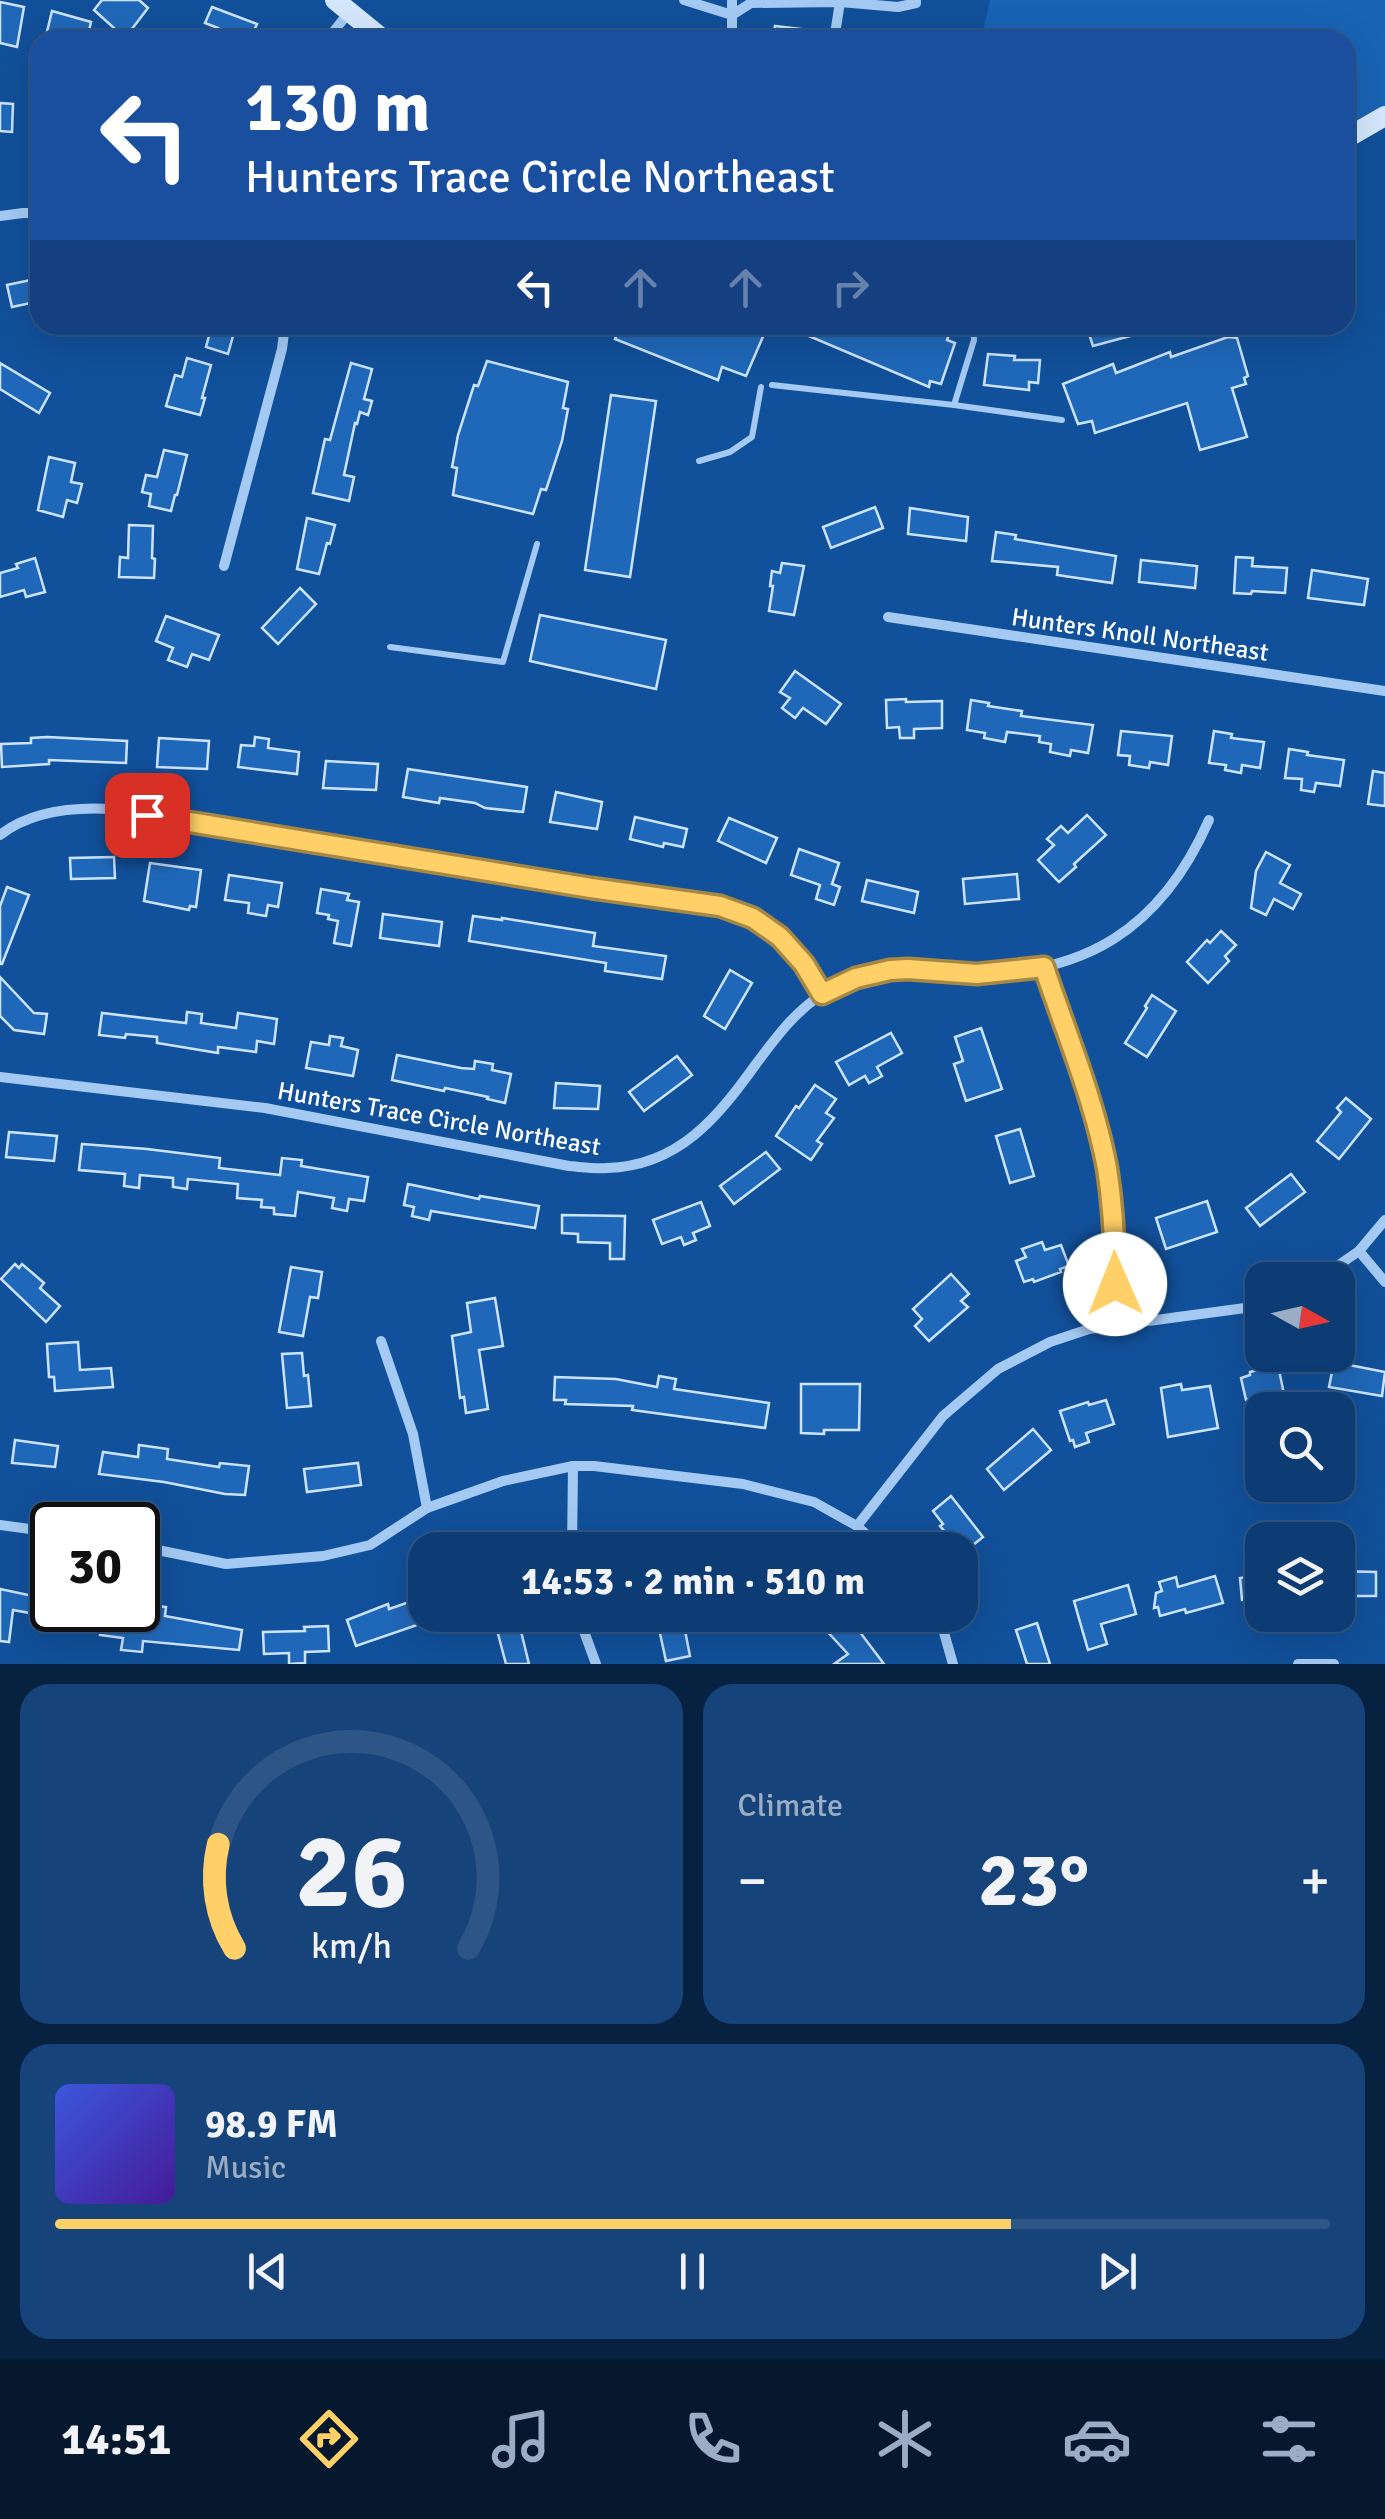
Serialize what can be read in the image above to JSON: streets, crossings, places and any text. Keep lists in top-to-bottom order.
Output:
{
  "streets": {
    "street": ["Hunters Knoll Northeast", "Hunters Trace Circle Northeast"]
  },
  "north": "right",
  "page": {
    "turn": ["130 m", "Hunters Trace Circle Northeast"],
    "limit": "30",
    "trip": "14:53 · 2 min · 510 m",
    "tile": "Climate",
    "heat": ["−", "23°", "+"],
    "song": ["98.9 FM", "Music"],
    "tabs": "14:51",
    "gauge": ["26", "km/h"]
  }
}
